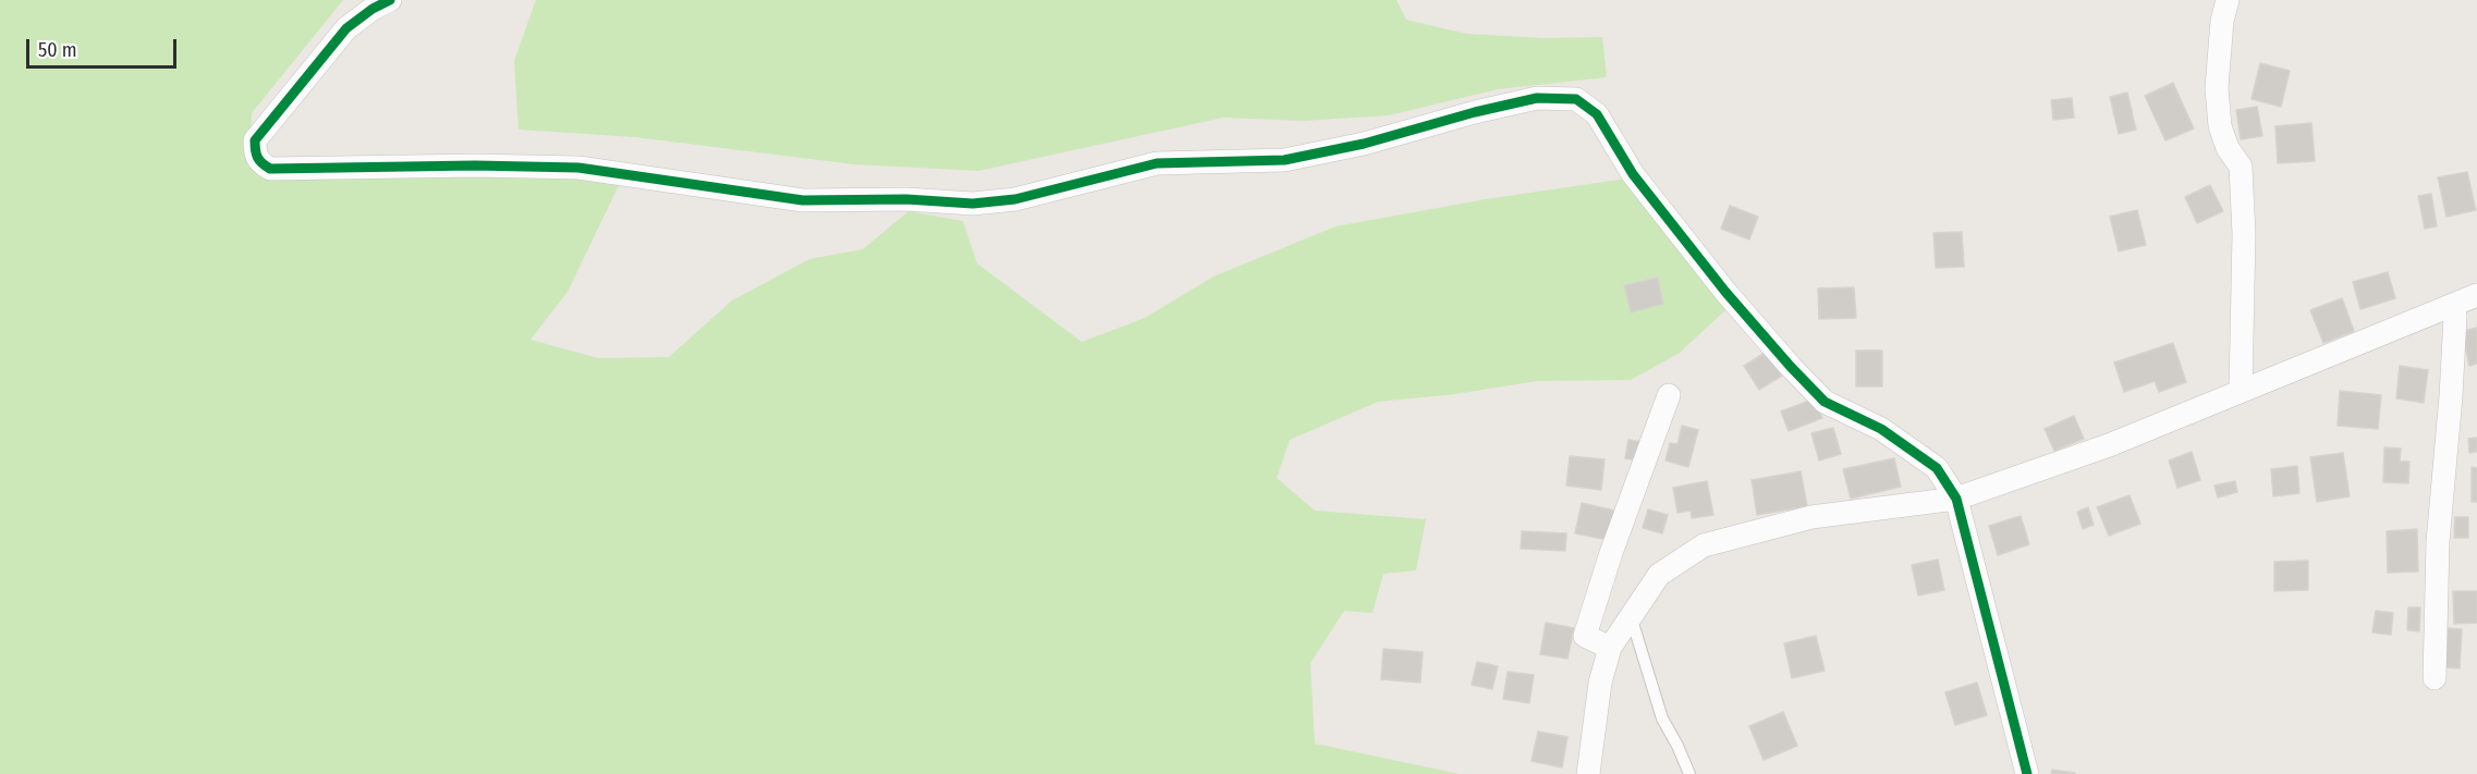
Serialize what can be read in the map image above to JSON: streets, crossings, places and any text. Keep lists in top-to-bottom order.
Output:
{
  "scale_bar": "50 m"
}
